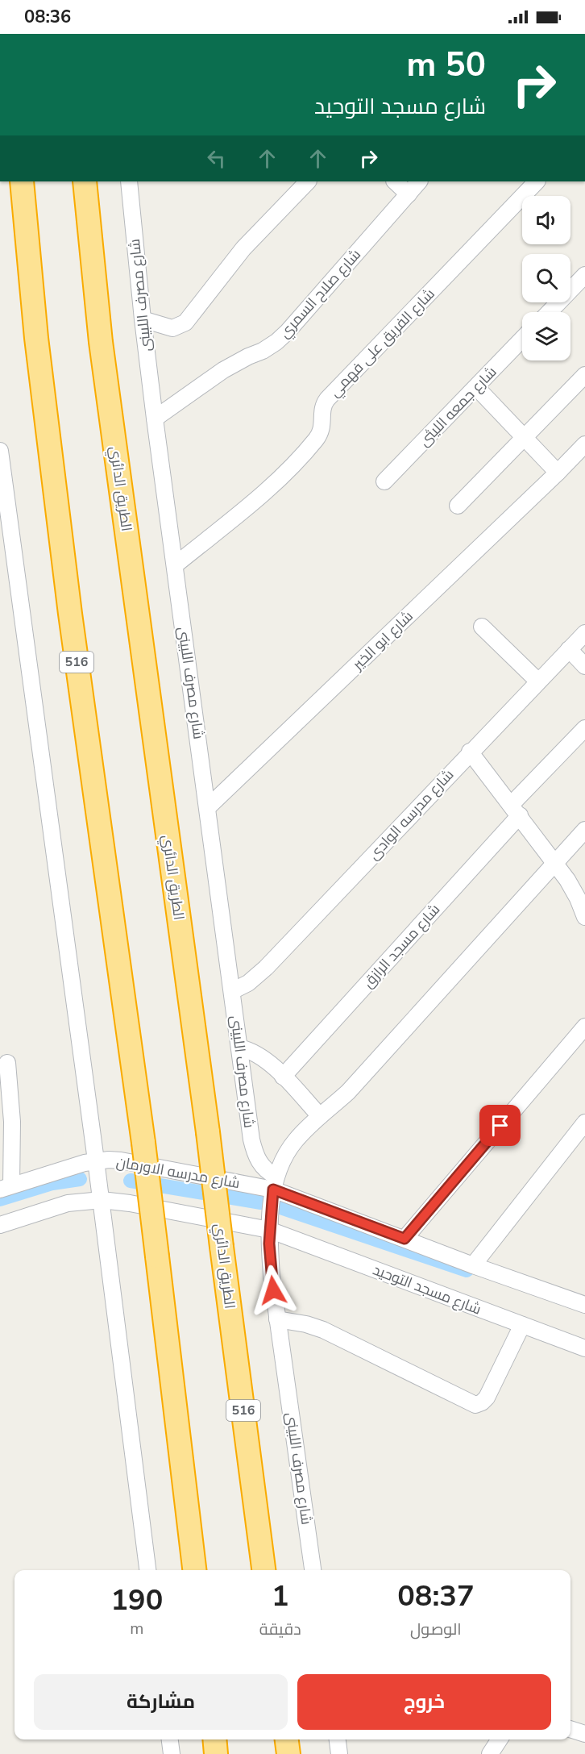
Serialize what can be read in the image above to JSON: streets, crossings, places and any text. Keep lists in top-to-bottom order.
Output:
{
  "streets": {
    "highway": ["الطريق الدائري", "516"],
    "street": [
      "شارع صلاح السمري",
      "شارع مصرف اللبينى",
      "شارع الفريق على فهمي",
      "شارع جمعه الليثى",
      "شارع ابو الخير",
      "شارع مدرسه الوادى",
      "شارع مسجد الرازق",
      "شارع مدرسه الاورمان",
      "شارع مسجد التوحيد"
    ]
  },
  "crossings": [
    ["شارع صلاح السمري", "شارع مصرف اللبينى"],
    ["شارع مصرف اللبينى", "شارع الفريق على فهمي"],
    ["شارع مصرف اللبينى", "شارع ابو الخير"],
    ["شارع مصرف اللبينى", "شارع مدرسه الوادى"],
    ["شارع مصرف اللبينى", "شارع مدرسه الاورمان"],
    ["شارع مصرف اللبينى", "شارع مسجد التوحيد"]
  ],
  "page": {
    "status": "08:36",
    "turn": ["50 m", "شارع مسجد التوحيد"],
    "eta": [
      "08:37",
      "الوصول",
      "1",
      "دقيقة",
      "190",
      "m"
    ],
    "buttons": ["خروج", "مشاركة"]
  }
}
